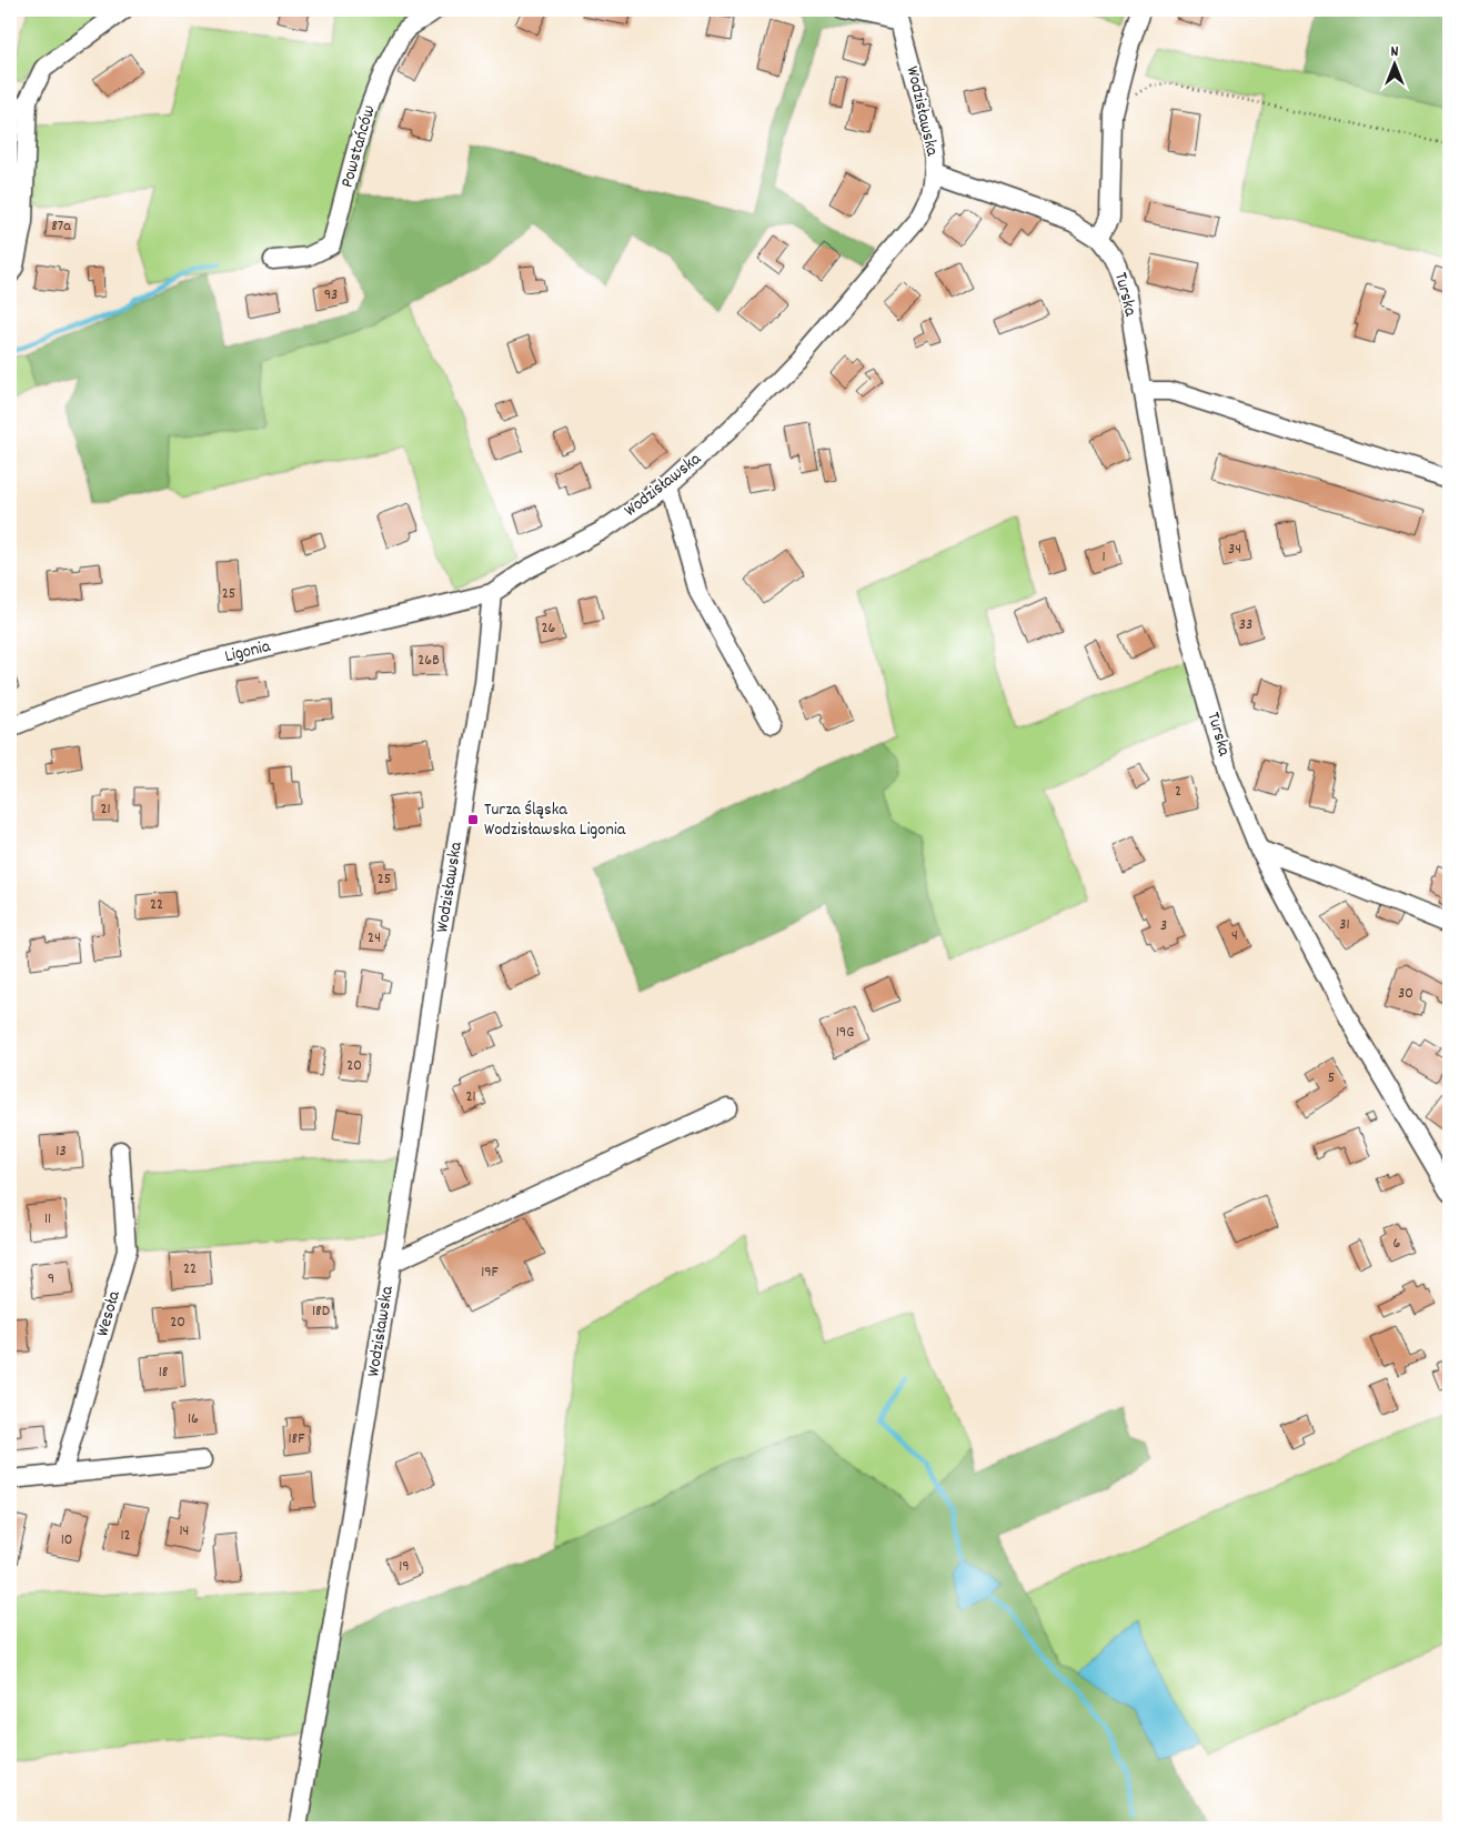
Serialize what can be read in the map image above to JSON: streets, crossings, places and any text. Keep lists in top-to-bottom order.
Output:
{
  "streets": {
    "street": [
      "Wodzisławska",
      "Powstańców",
      "Turska",
      "Ligonia",
      "Wesoła"
    ]
  },
  "crossings": [
    ["Wodzisławska", "Turska"],
    ["Wodzisławska", "Ligonia"]
  ],
  "places": {
    "transit": ["Turza Śląska Wodzisławska Ligonia"]
  },
  "house_numbers": [
    "87a",
    "93",
    "34",
    "1",
    "25",
    "33",
    "26",
    "26B",
    "2",
    "21",
    "25",
    "22",
    "31",
    "3",
    "4",
    "24",
    "30",
    "19G",
    "20",
    "5",
    "21",
    "13",
    "11",
    "6",
    "22",
    "19F",
    "9",
    "18D",
    "20",
    "18",
    "16",
    "18F",
    "14",
    "12",
    "10",
    "19"
  ],
  "north": "top"
}
